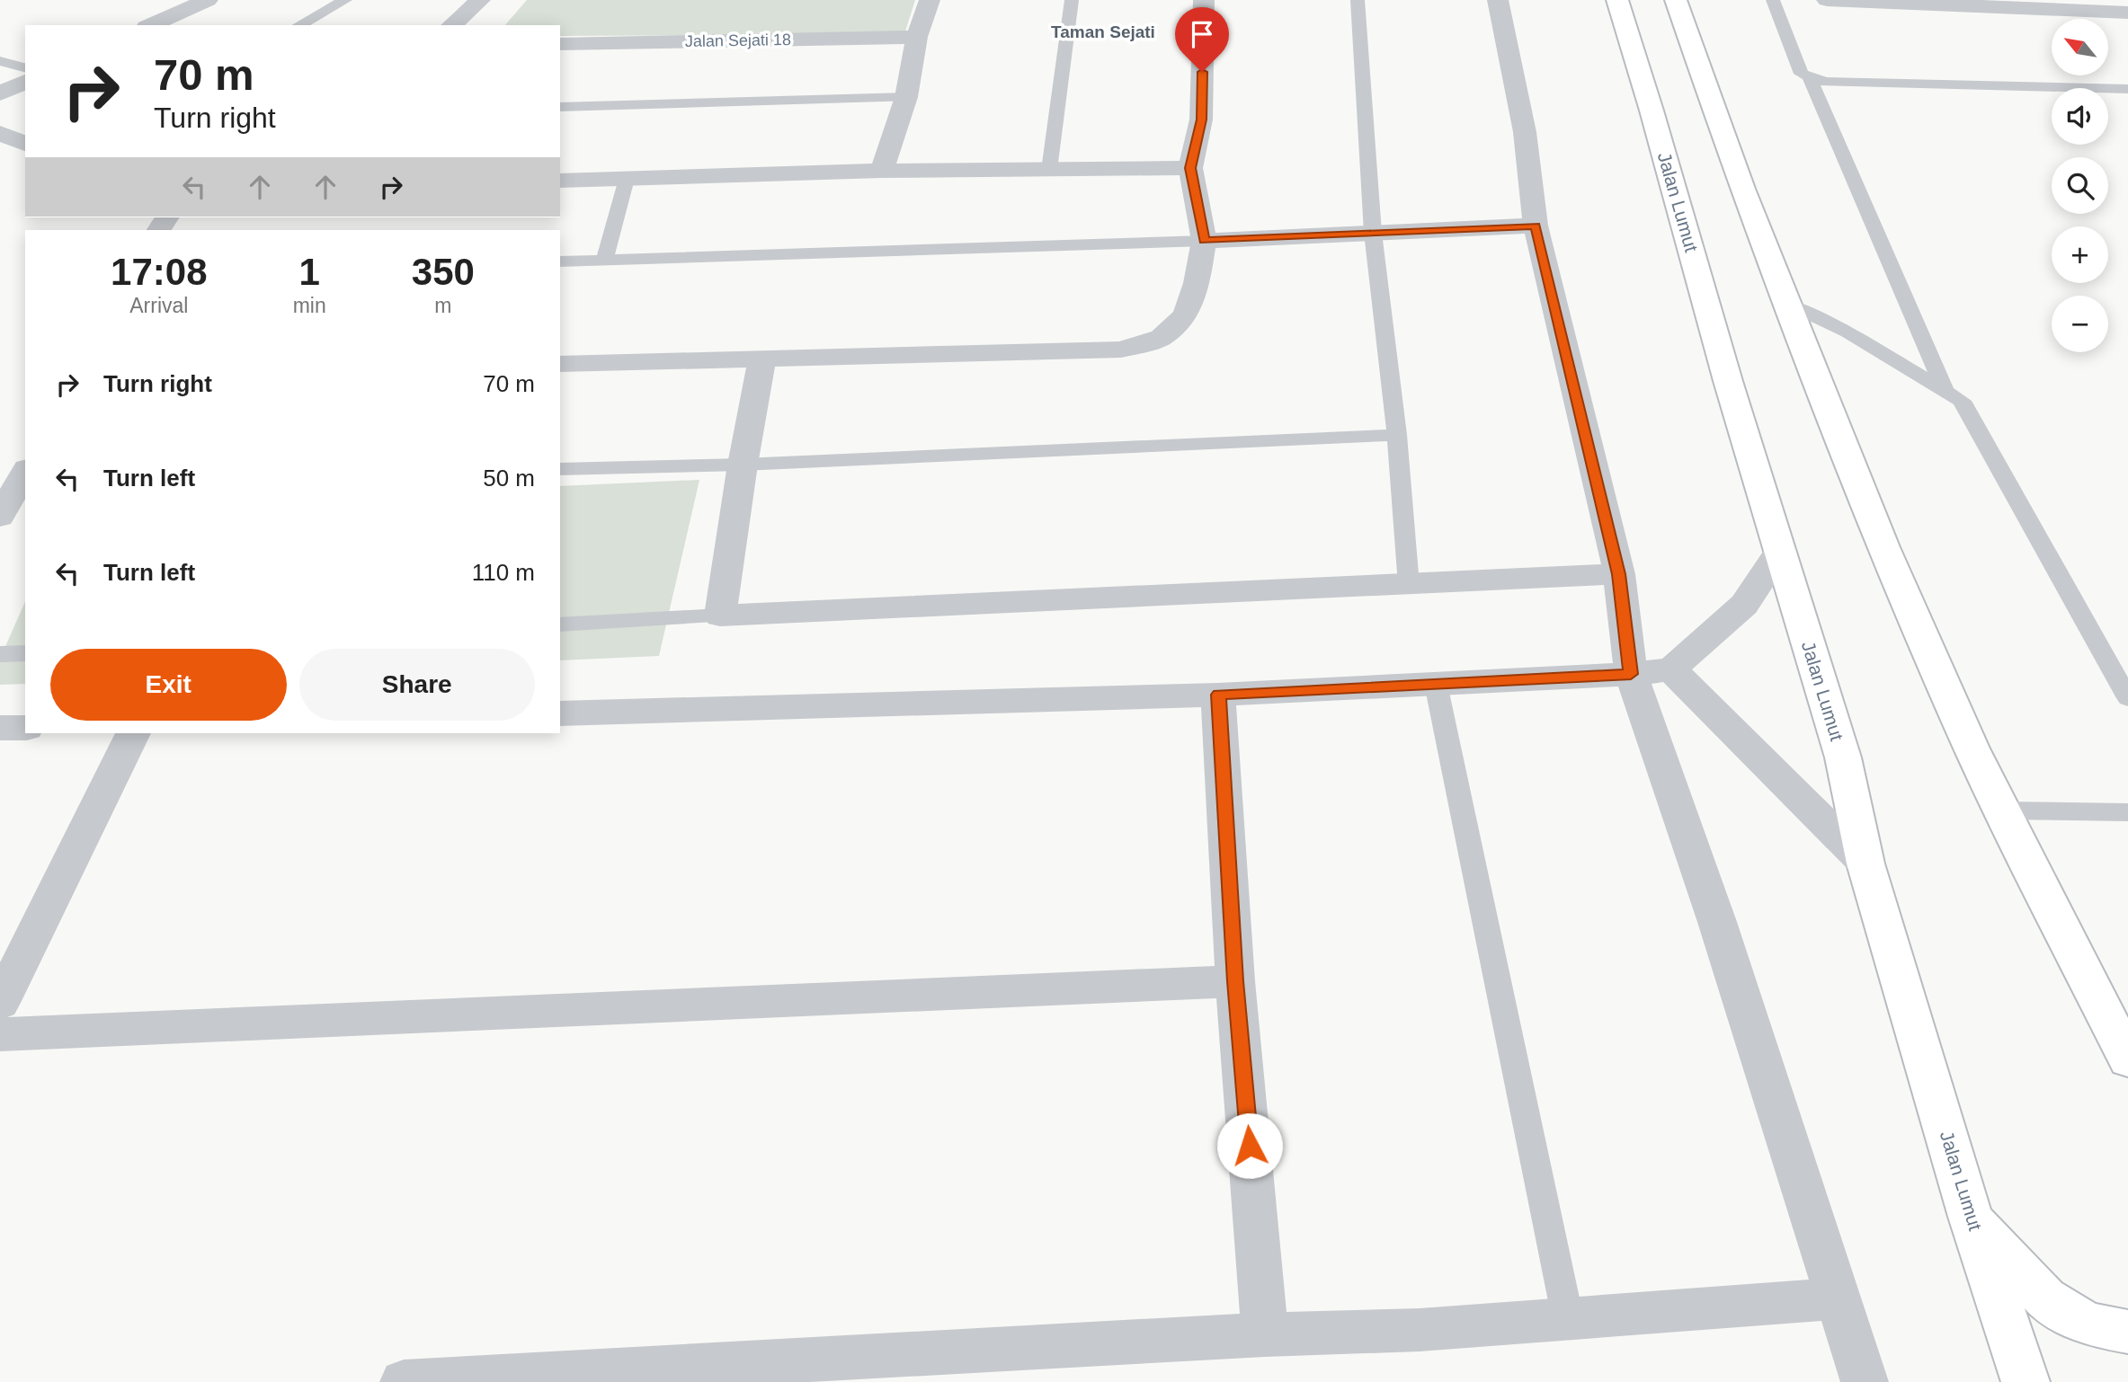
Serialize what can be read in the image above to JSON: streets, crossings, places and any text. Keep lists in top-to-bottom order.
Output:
{
  "streets": {
    "main road": ["Jalan Lumut"],
    "street": ["Jalan Sejati 18"]
  },
  "districts": ["Taman Sejati"],
  "north": "top left",
  "page": {
    "map_buttons": ["+", "−"],
    "turn": ["70 m", "Turn right"],
    "eta": [
      "17:08",
      "Arrival",
      "1",
      "min",
      "350",
      "m"
    ],
    "list": [
      {
        "name": "Turn right",
        "value": "70 m"
      },
      {
        "name": "Turn left",
        "value": "50 m"
      },
      {
        "name": "Turn left",
        "value": "110 m"
      }
    ],
    "buttons": ["Exit", "Share"]
  }
}
